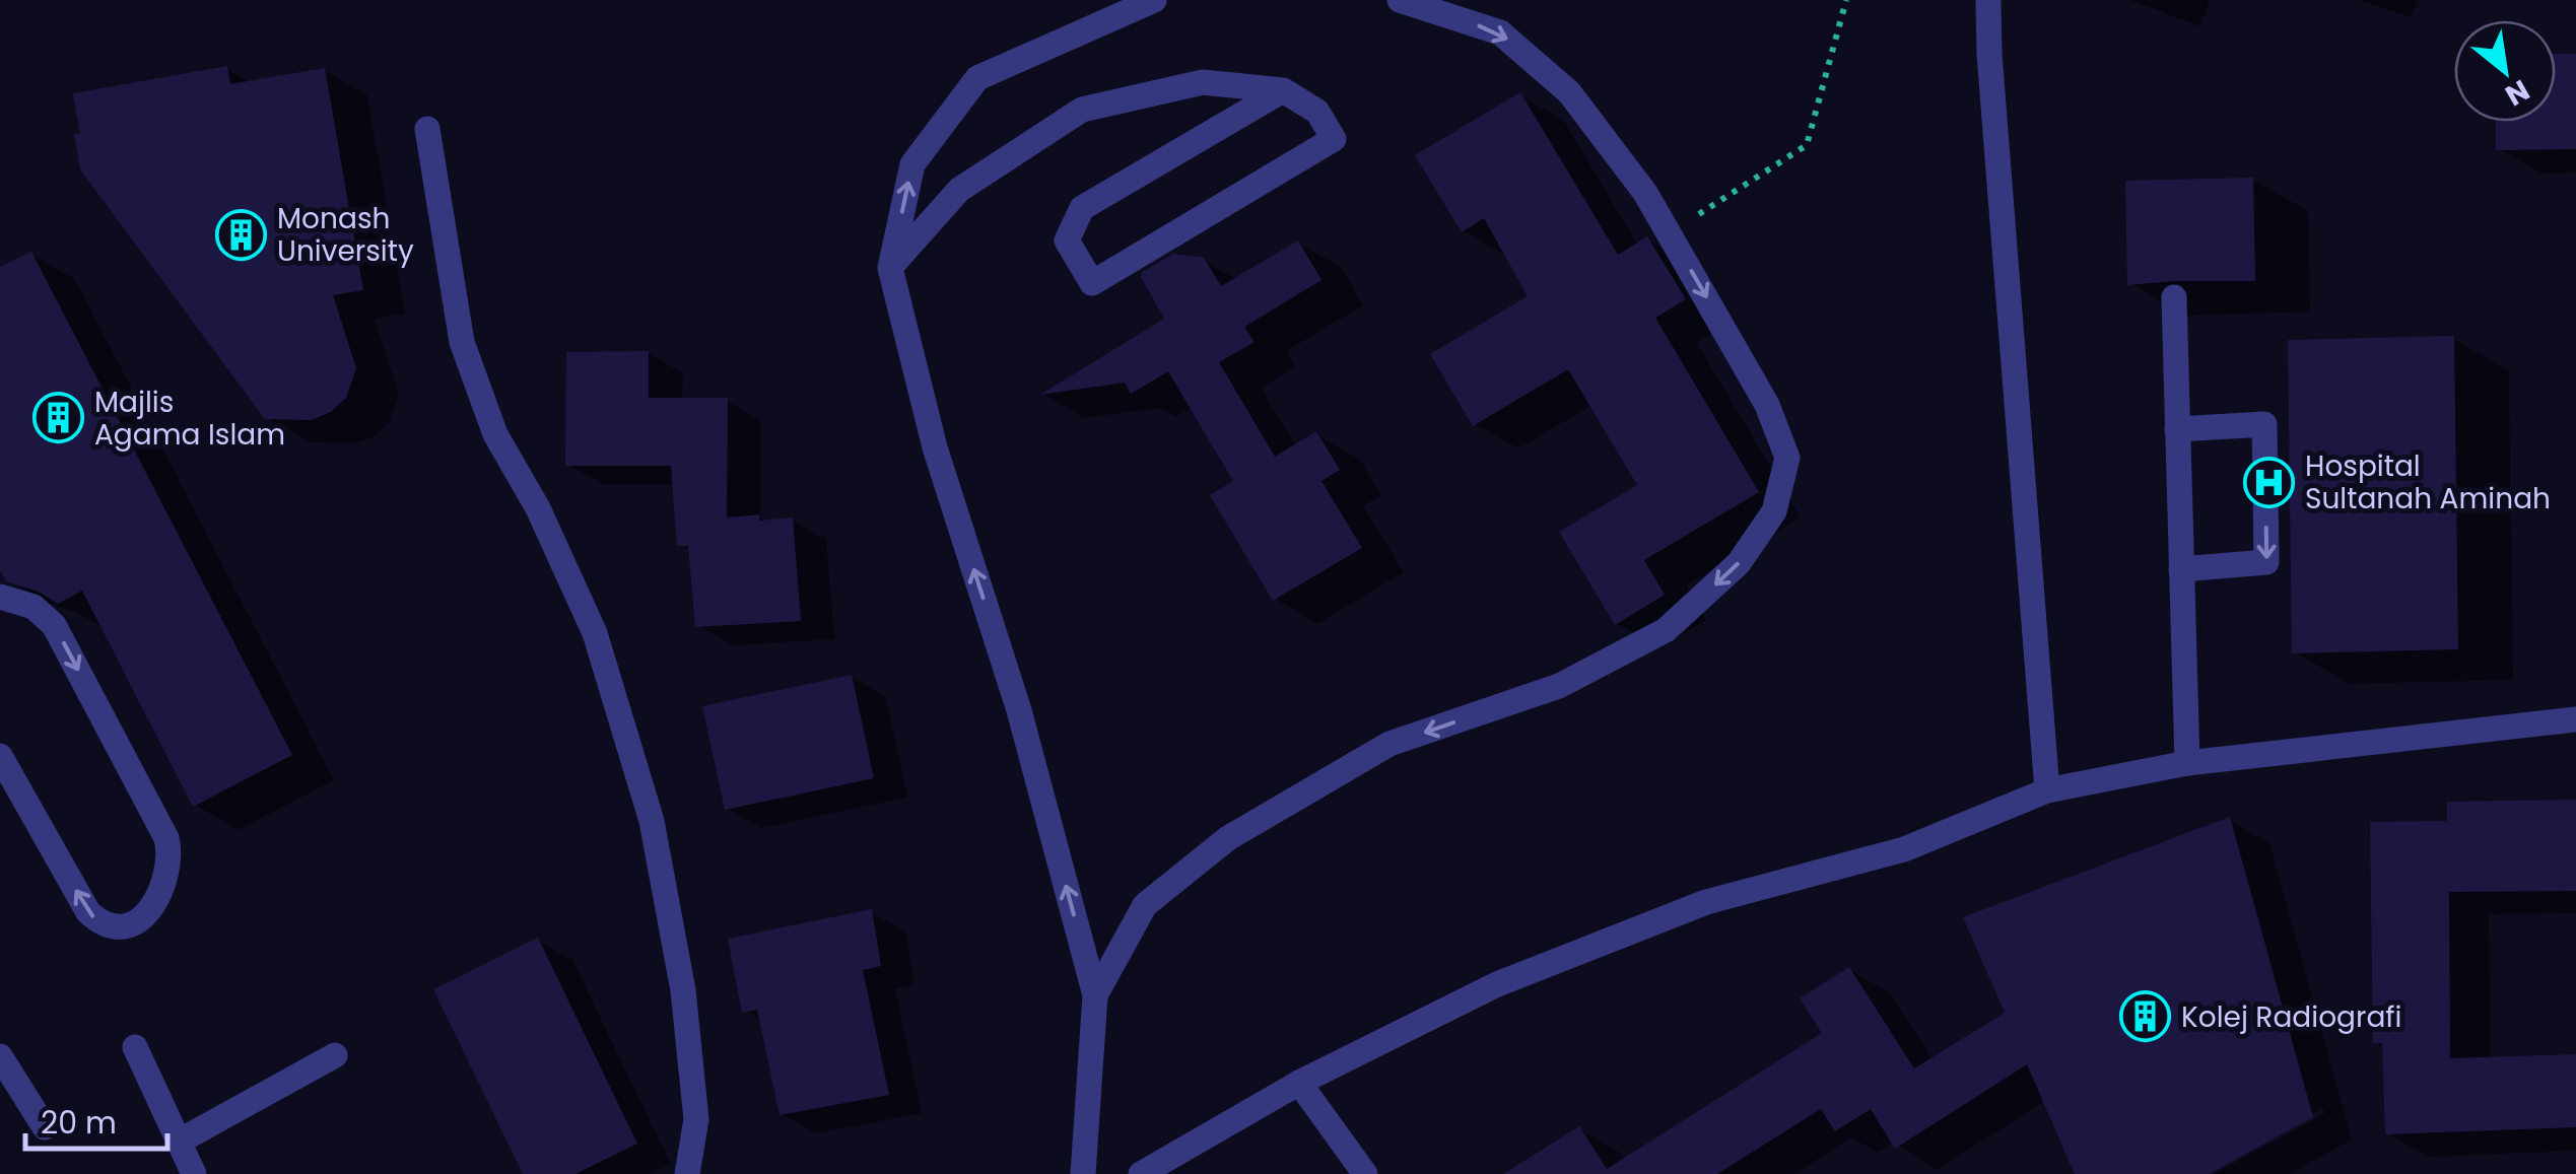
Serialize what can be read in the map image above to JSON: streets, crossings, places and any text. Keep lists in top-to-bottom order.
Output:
{
  "places": {
    "building": ["Monash University", "Majlis Agama Islam", "Kolej Radiografi"],
    "hospital": ["Hospital Sultanah Aminah"]
  },
  "scale_bar": "20 m",
  "north": "bottom right"
}
